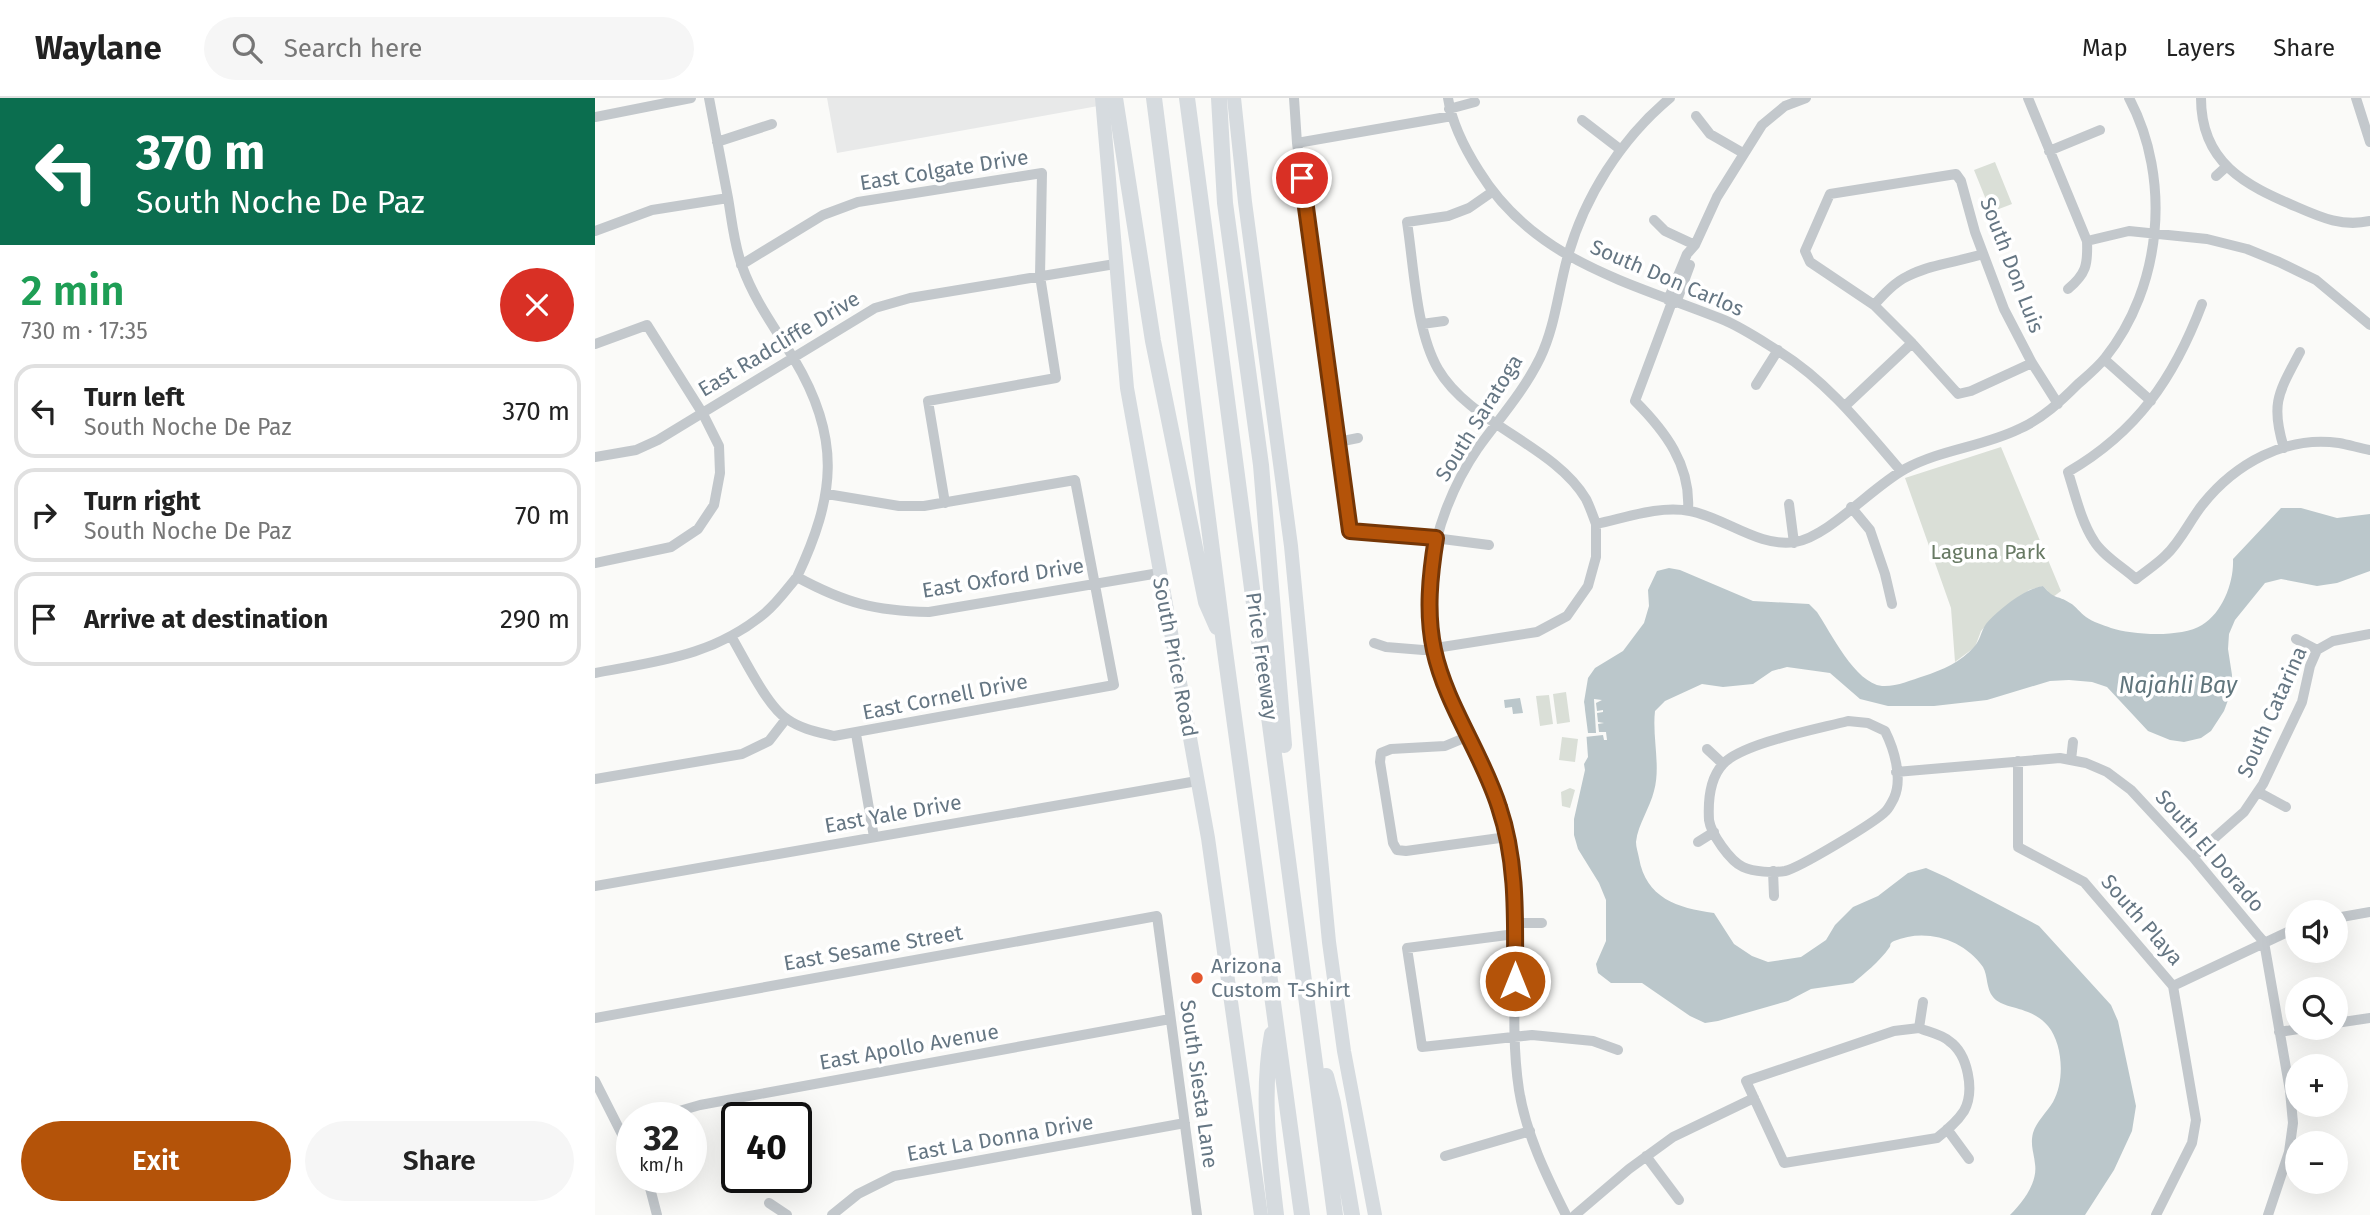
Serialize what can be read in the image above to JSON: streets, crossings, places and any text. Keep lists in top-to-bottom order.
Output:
{
  "streets": {
    "highway": ["Price Freeway"],
    "main road": ["South Price Road"],
    "street": [
      "East Colgate Drive",
      "South Don Luis",
      "South Don Carlos",
      "East Radcliffe Drive",
      "South Saratoga",
      "East Oxford Drive",
      "East Cornell Drive",
      "South Catarina",
      "East Yale Drive",
      "South El Dorado",
      "South Playa",
      "East Sesame Street",
      "East Apollo Avenue",
      "South Siesta Lane",
      "East La Donna Drive"
    ]
  },
  "crossings": [
    ["East Colgate Drive", "East Radcliffe Drive"],
    ["South Don Carlos", "South Saratoga"],
    ["East Radcliffe Drive", "South Price Road"],
    ["East Oxford Drive", "South Price Road"],
    ["East Oxford Drive", "East Cornell Drive"],
    ["South Price Road", "East Yale Drive"],
    ["South Catarina", "South El Dorado"],
    ["South El Dorado", "South Playa"],
    ["East Sesame Street", "South Siesta Lane"],
    ["East Apollo Avenue", "South Siesta Lane"],
    ["South Siesta Lane", "East La Donna Drive"]
  ],
  "water": ["Najahli Bay"],
  "parks": ["Laguna Park"],
  "places": ["Arizona Custom T-Shirt"],
  "page": {
    "header": "Waylane",
    "search": "Search here",
    "nav": ["Map", "Layers", "Share"],
    "turn": ["370 m", "South Noche De Paz"],
    "heading": ["2 min", "730 m · 17:35"],
    "list": [
      {
        "name": "Turn left",
        "note": "South Noche De Paz",
        "value": "370 m"
      },
      {
        "name": "Turn right",
        "note": "South Noche De Paz",
        "value": "70 m"
      },
      {
        "name": "Arrive at destination",
        "value": "290 m"
      }
    ],
    "map_buttons": ["+", "−"],
    "speed": "32 km/h",
    "limit": "40",
    "buttons": ["Exit", "Share"]
  }
}
